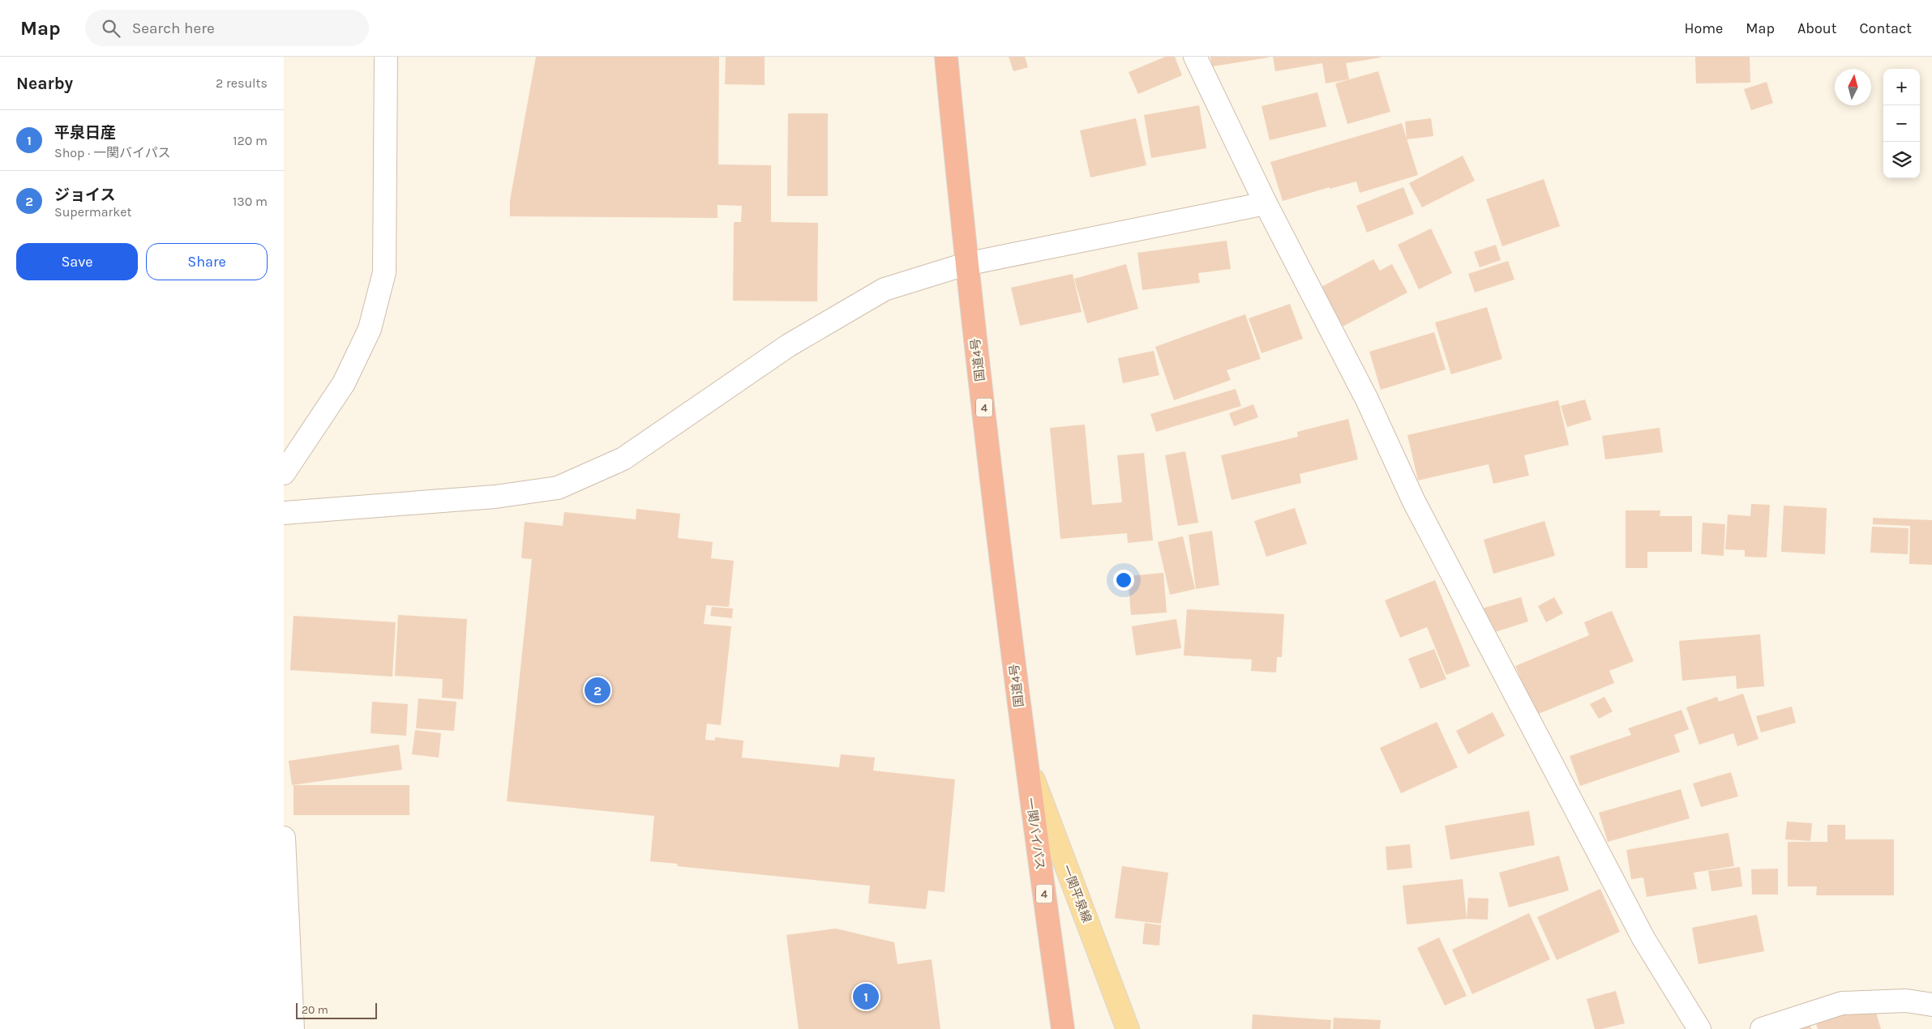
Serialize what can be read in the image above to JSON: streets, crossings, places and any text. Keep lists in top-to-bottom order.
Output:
{
  "streets": {
    "highway": ["国道4号", "4", "一関バイパス"],
    "main road": ["一関平泉線"]
  },
  "crossings": [
    ["国道4号", "一関バイパス"],
    ["国道4号", "一関平泉線"],
    ["一関バイパス", "一関平泉線"]
  ],
  "scale_bar": "20 m",
  "north": "top",
  "page": {
    "header": "Map",
    "search": "Search here",
    "nav": [
      "Home",
      "Map",
      "About",
      "Contact"
    ],
    "heading": ["Nearby", "2 results"],
    "map_buttons": ["+", "−"],
    "list": [
      {
        "mark": "1",
        "name": "平泉日産",
        "note": "Shop · 一関バイパス",
        "value": "120 m"
      },
      {
        "mark": "2",
        "name": "ジョイス",
        "note": "Supermarket",
        "value": "130 m"
      }
    ],
    "buttons": ["Save", "Share"],
    "pins": ["2", "1"],
    "scale": "20 m"
  }
}
